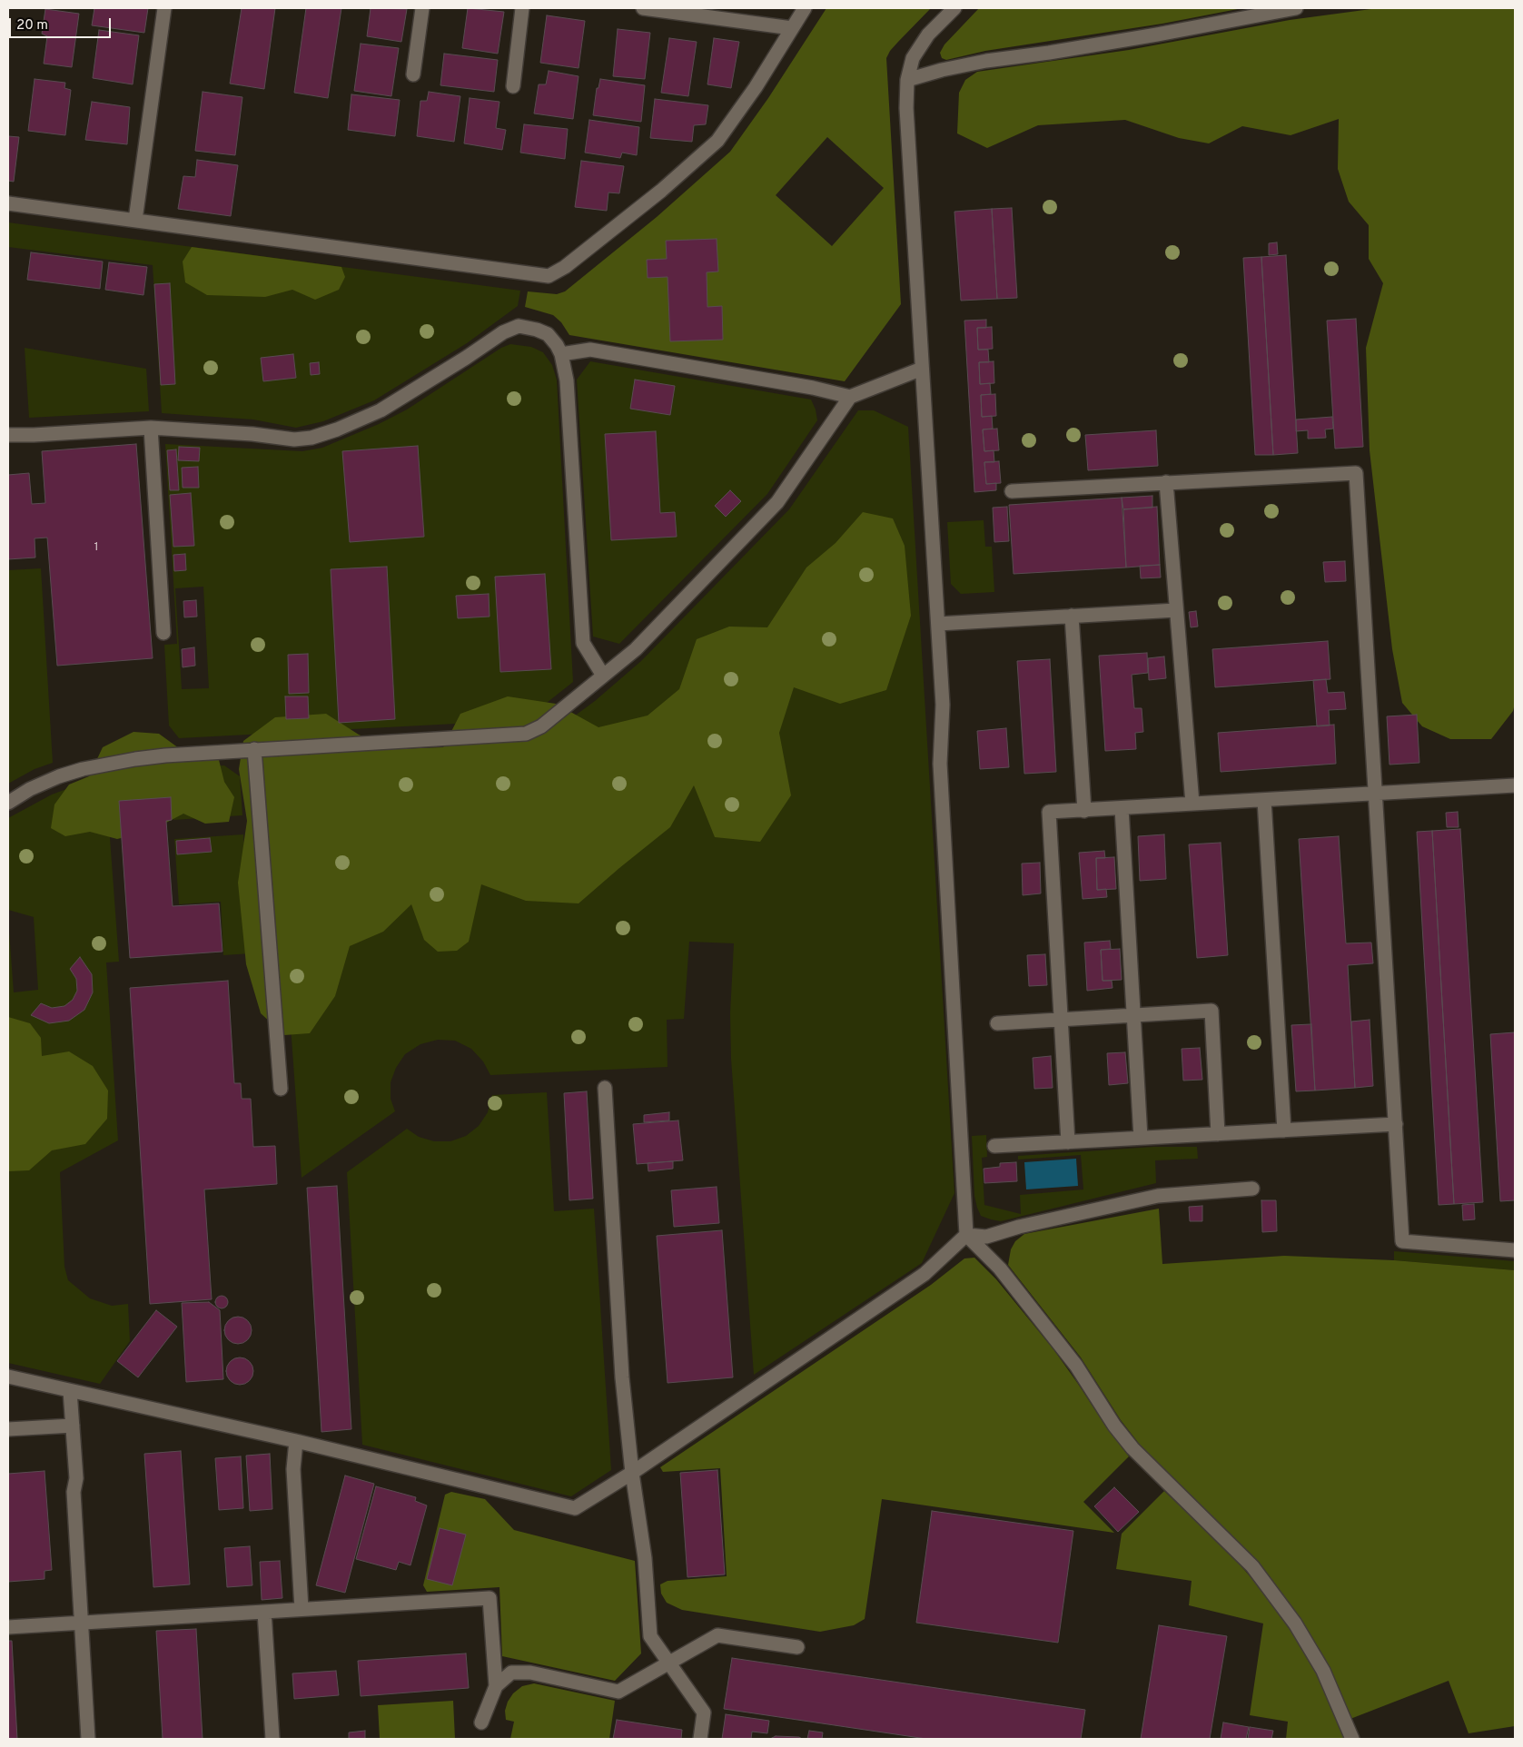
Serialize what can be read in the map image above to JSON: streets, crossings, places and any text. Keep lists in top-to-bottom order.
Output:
{
  "house_numbers": ["1"],
  "scale_bar": "20 m"
}
